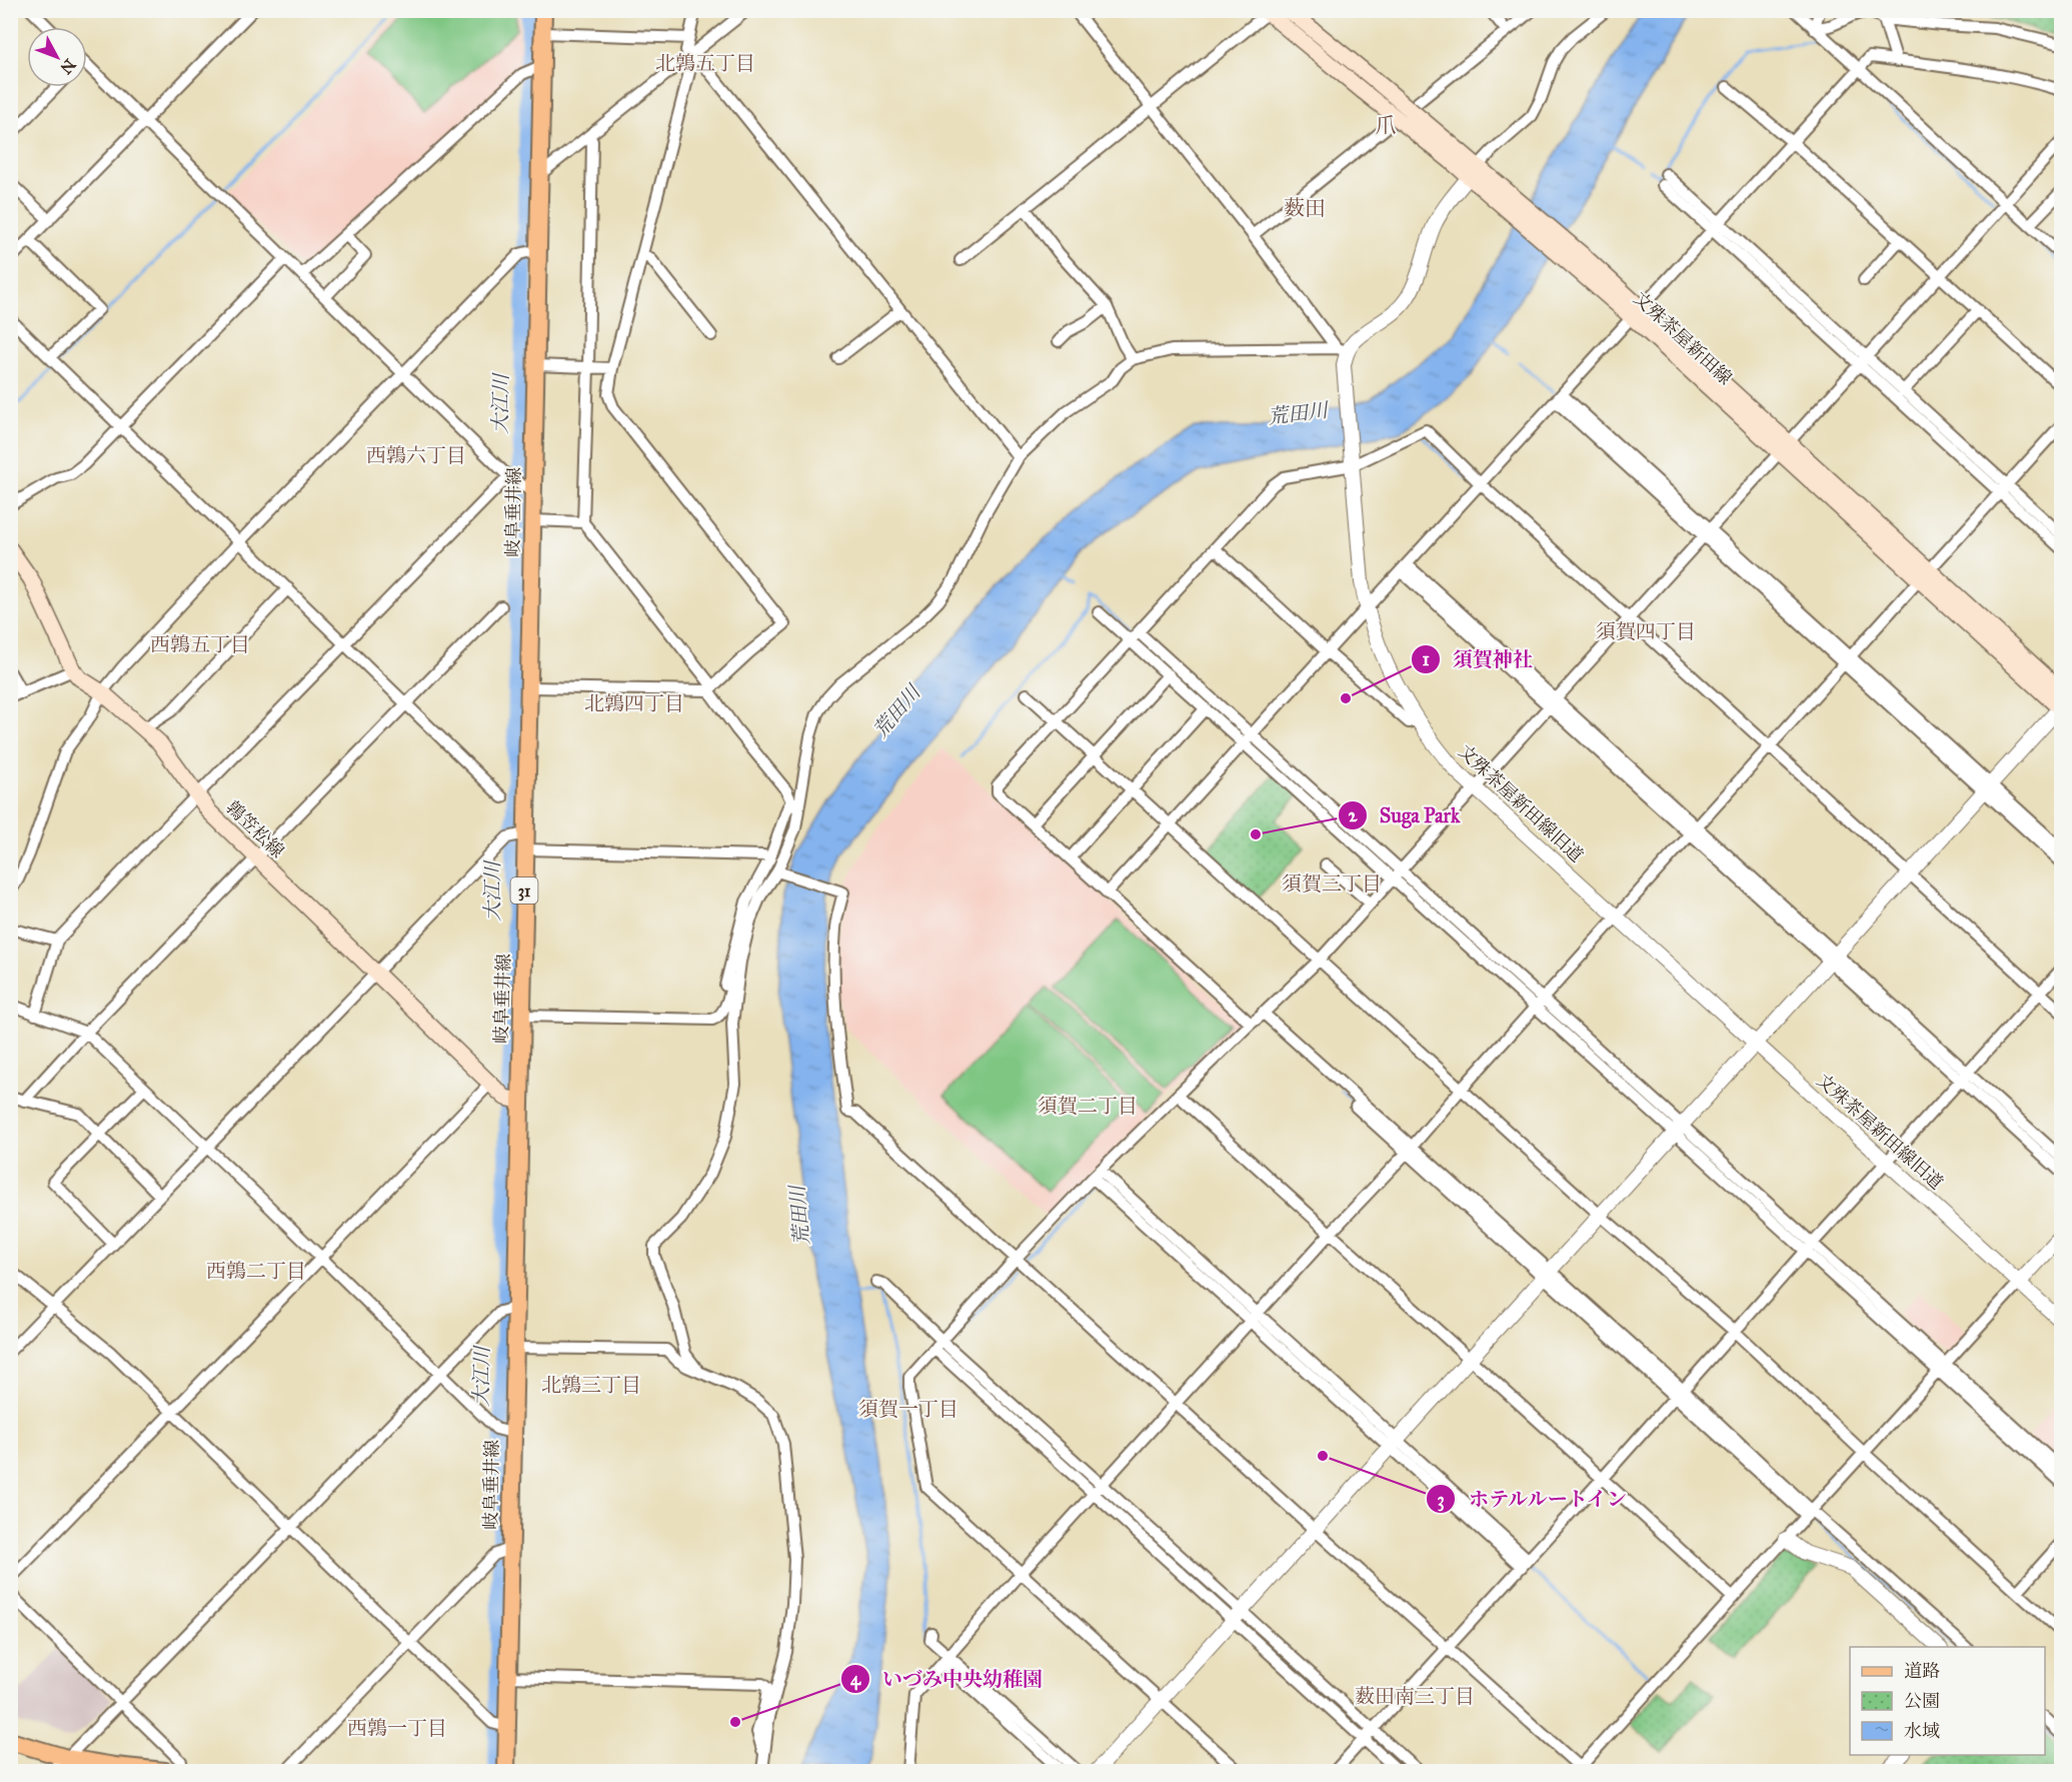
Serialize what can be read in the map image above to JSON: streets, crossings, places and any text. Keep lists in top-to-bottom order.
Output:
{
  "streets": {
    "main road": [
      "文殊茶屋新田線",
      "岐阜垂井線",
      "鶉笠松線",
      "31"
    ],
    "street": ["文殊茶屋新田線旧道"]
  },
  "crossings": [
    ["岐阜垂井線", "鶉笠松線"]
  ],
  "districts": [
    "北鶉五丁目",
    "爪",
    "薮田",
    "西鶉六丁目",
    "須賀四丁目",
    "西鶉五丁目",
    "北鶉四丁目",
    "須賀三丁目",
    "須賀二丁目",
    "西鶉二丁目",
    "北鶉三丁目",
    "須賀一丁目",
    "薮田南三丁目",
    "西鶉一丁目"
  ],
  "water": ["大江川", "荒田川"],
  "places": [
    "須賀神社",
    "Suga Park",
    "ホテルルートイン",
    "いづみ中央幼稚園"
  ],
  "legend": ["道路", "公園", "水域"],
  "north": "bottom right"
}
